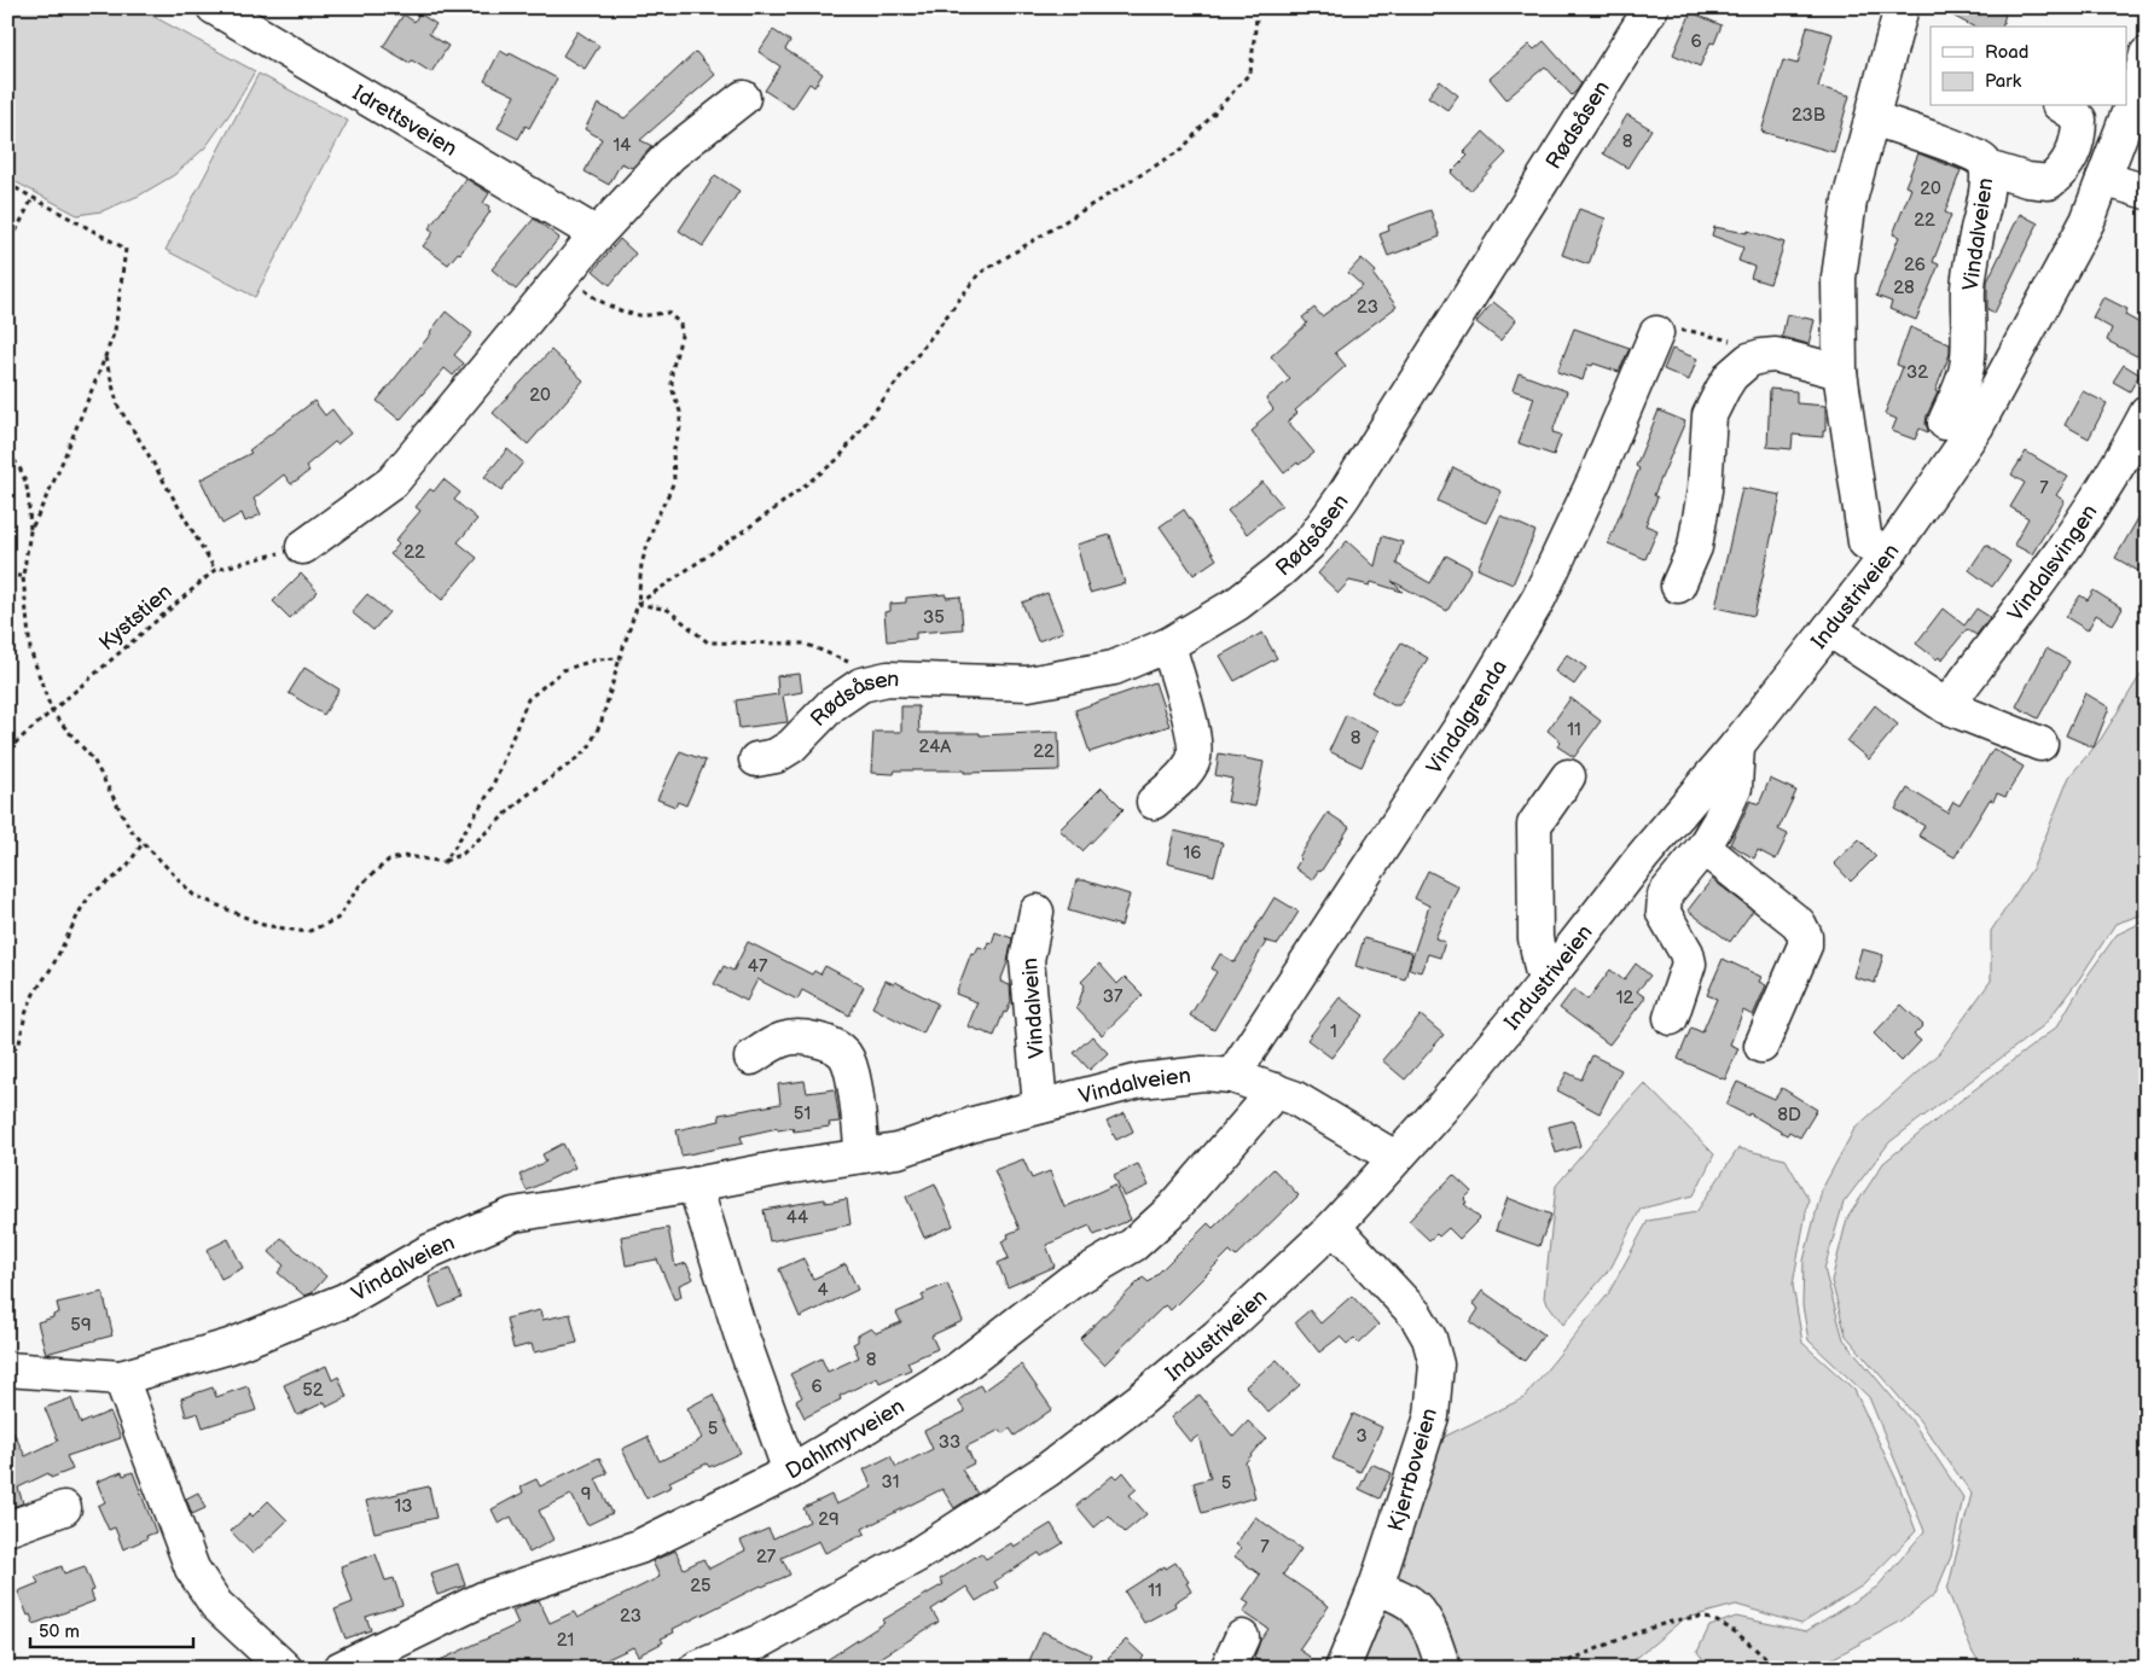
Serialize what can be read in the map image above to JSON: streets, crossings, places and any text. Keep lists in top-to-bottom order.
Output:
{
  "streets": {
    "street": [
      "Idrettsveien",
      "Rødsåsen",
      "Vindalveien",
      "Vindalsvingen",
      "Industriveien",
      "Vindalgrenda",
      "Vindalvein",
      "Dahlmyrveien",
      "Kjerrboveien"
    ],
    "path": ["Kyststien"]
  },
  "crossings": [
    ["Vindalveien", "Industriveien"],
    ["Vindalveien", "Vindalgrenda"],
    ["Vindalveien", "Vindalvein"],
    ["Vindalveien", "Dahlmyrveien"],
    ["Industriveien", "Kjerrboveien"]
  ],
  "house_numbers": [
    "6",
    "23B",
    "8",
    "14",
    "20",
    "22",
    "26",
    "28",
    "23",
    "32",
    "20",
    "7",
    "22",
    "35",
    "11",
    "8",
    "24A",
    "22",
    "16",
    "47",
    "37",
    "12",
    "1",
    "51",
    "8D",
    "44",
    "4",
    "59",
    "8",
    "6",
    "52",
    "5",
    "3",
    "33",
    "31",
    "5",
    "9",
    "13",
    "29",
    "7",
    "27",
    "25",
    "11",
    "23",
    "21"
  ],
  "legend": ["Road", "Park"],
  "scale_bar": "50 m"
}
